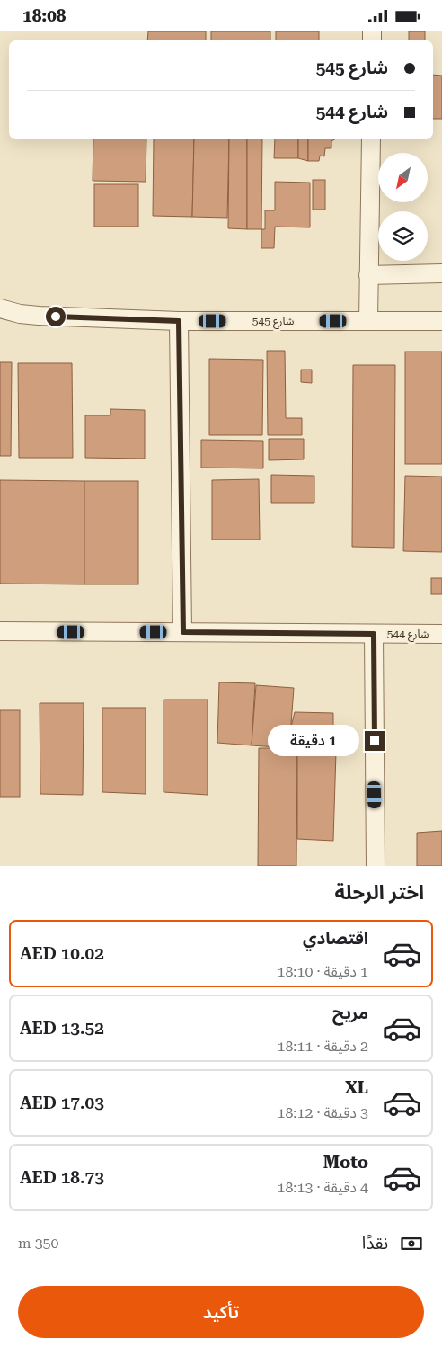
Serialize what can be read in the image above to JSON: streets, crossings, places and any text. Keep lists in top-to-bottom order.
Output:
{
  "streets": {
    "street": ["شارع 545", "شارع 544"]
  },
  "north": "bottom left",
  "page": {
    "status": "18:08",
    "banner": ["شارع 545", "شارع 544"],
    "bubble": "1 دقيقة",
    "heading": "اختر الرحلة",
    "list": [
      {
        "name": "اقتصادي",
        "note": "1 دقيقة · 18:10",
        "value": "AED 10.02"
      },
      {
        "name": "مريح",
        "note": "2 دقيقة · 18:11",
        "value": "AED 13.52"
      },
      {
        "name": "XL",
        "note": "3 دقيقة · 18:12",
        "value": "AED 17.03"
      },
      {
        "name": "Moto",
        "note": "4 دقيقة · 18:13",
        "value": "AED 18.73"
      }
    ],
    "pay": ["نقدًا", "350 m"],
    "buttons": "تأكيد"
  }
}
